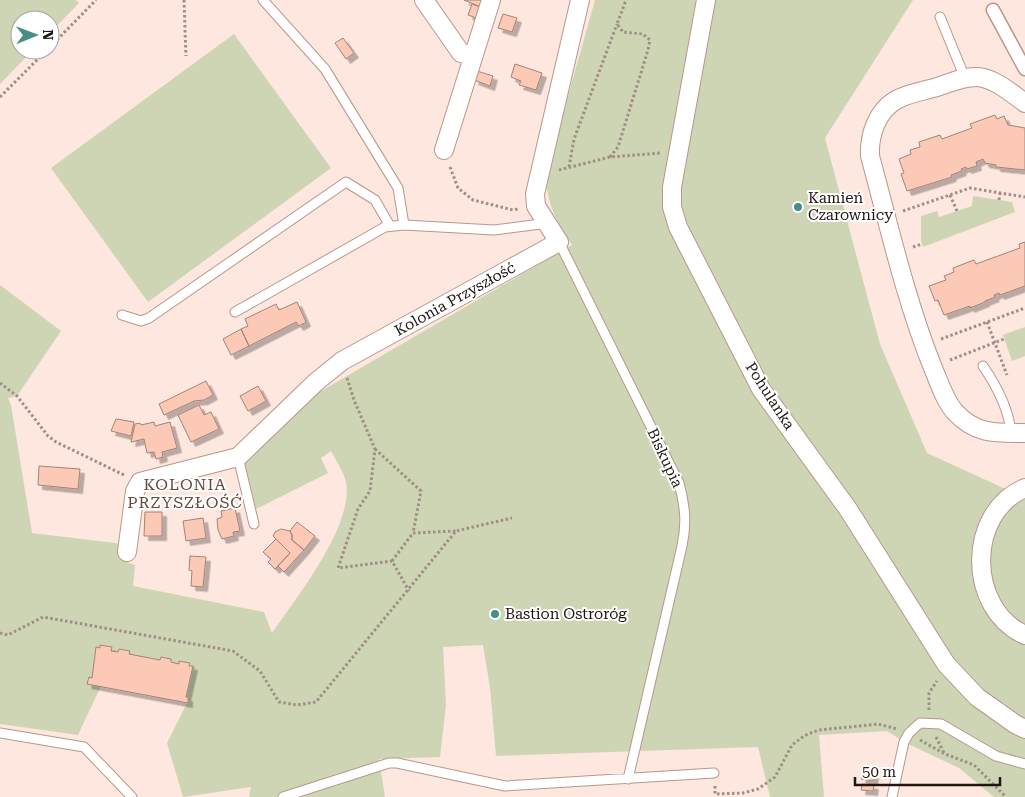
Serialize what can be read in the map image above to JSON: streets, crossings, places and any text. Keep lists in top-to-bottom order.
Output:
{
  "streets": {
    "street": ["Kolonia Przyszłość", "Pohulanka"],
    "lane": ["Biskupia"]
  },
  "crossings": [
    ["Kolonia Przyszłość", "Biskupia"]
  ],
  "districts": ["KOLONIA PRZYSZŁOŚĆ"],
  "places": ["Kamień Czarownicy", "Bastion Ostroróg"],
  "scale_bar": "50 m",
  "north": "right"
}
